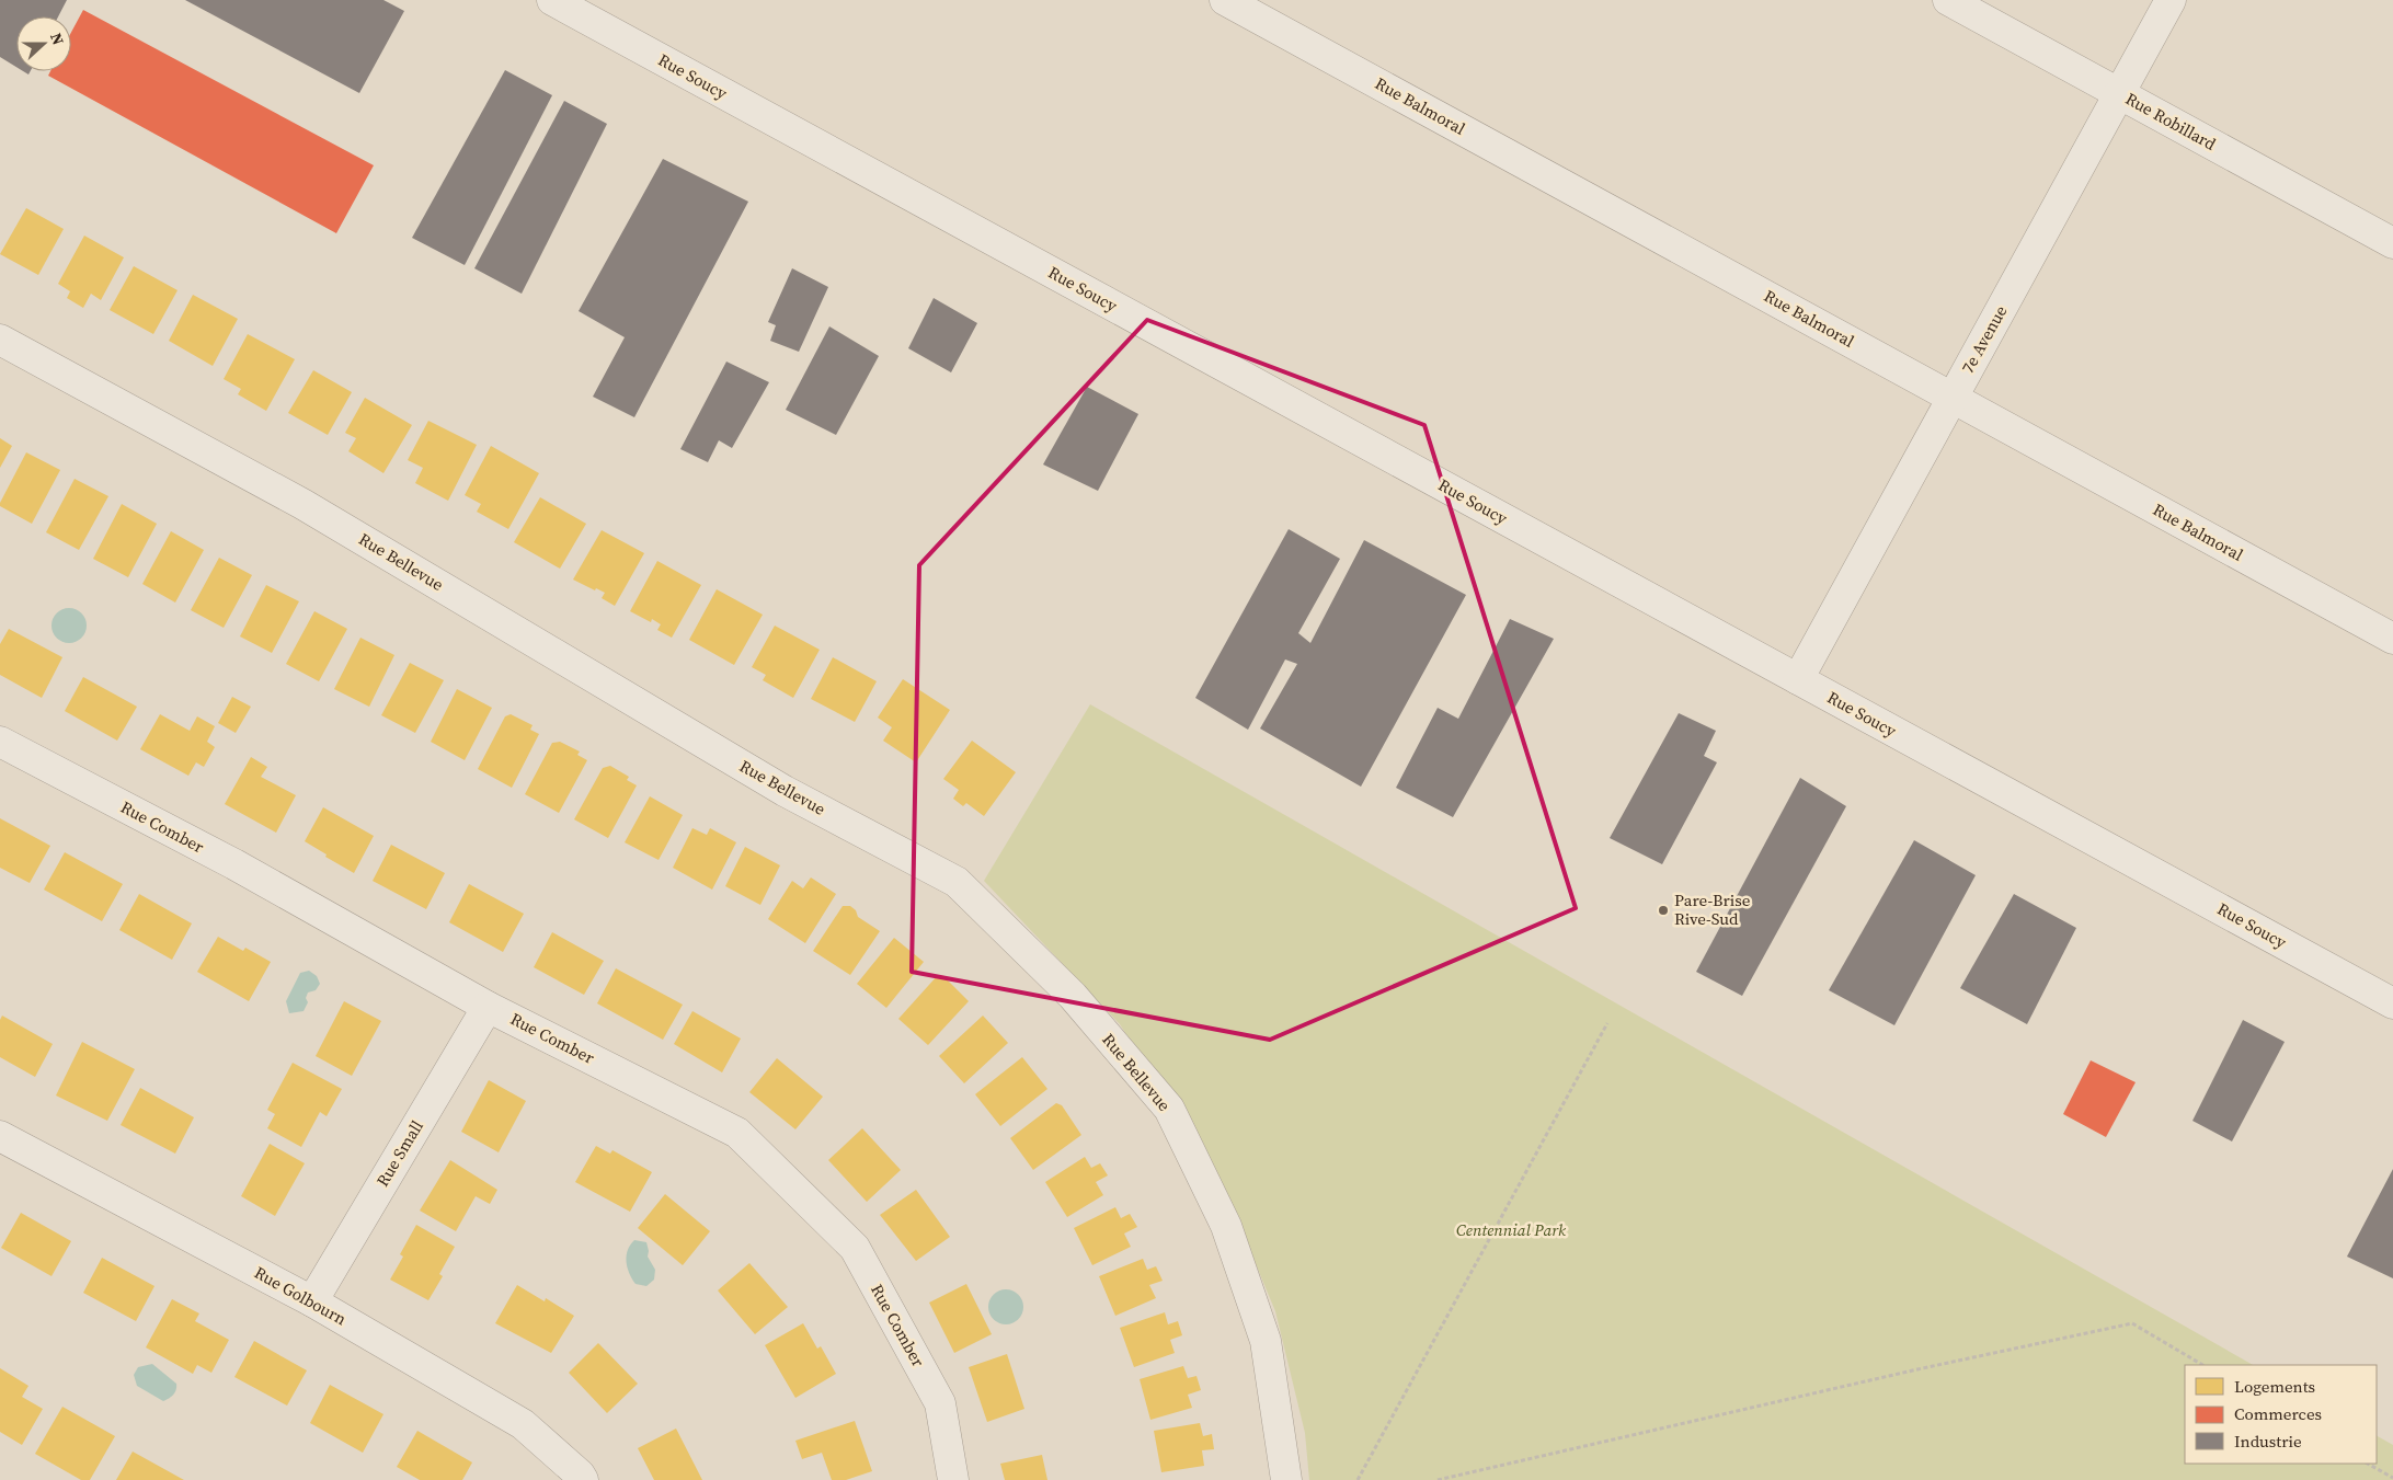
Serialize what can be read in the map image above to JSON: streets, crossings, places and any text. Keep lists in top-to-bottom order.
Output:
{
  "streets": {
    "street": [
      "Rue Soucy",
      "Rue Balmoral",
      "Rue Robillard",
      "7e Avenue",
      "Rue Bellevue",
      "Rue Comber",
      "Rue Small",
      "Rue Golbourn"
    ]
  },
  "crossings": [
    ["Rue Soucy", "7e Avenue"],
    ["Rue Balmoral", "7e Avenue"],
    ["Rue Robillard", "7e Avenue"],
    ["Rue Comber", "Rue Small"],
    ["Rue Small", "Rue Golbourn"]
  ],
  "parks": ["Centennial Park"],
  "places": ["Pare-Brise Rive-Sud"],
  "legend": ["Logements", "Commerces", "Industrie"],
  "north": "right"
}
